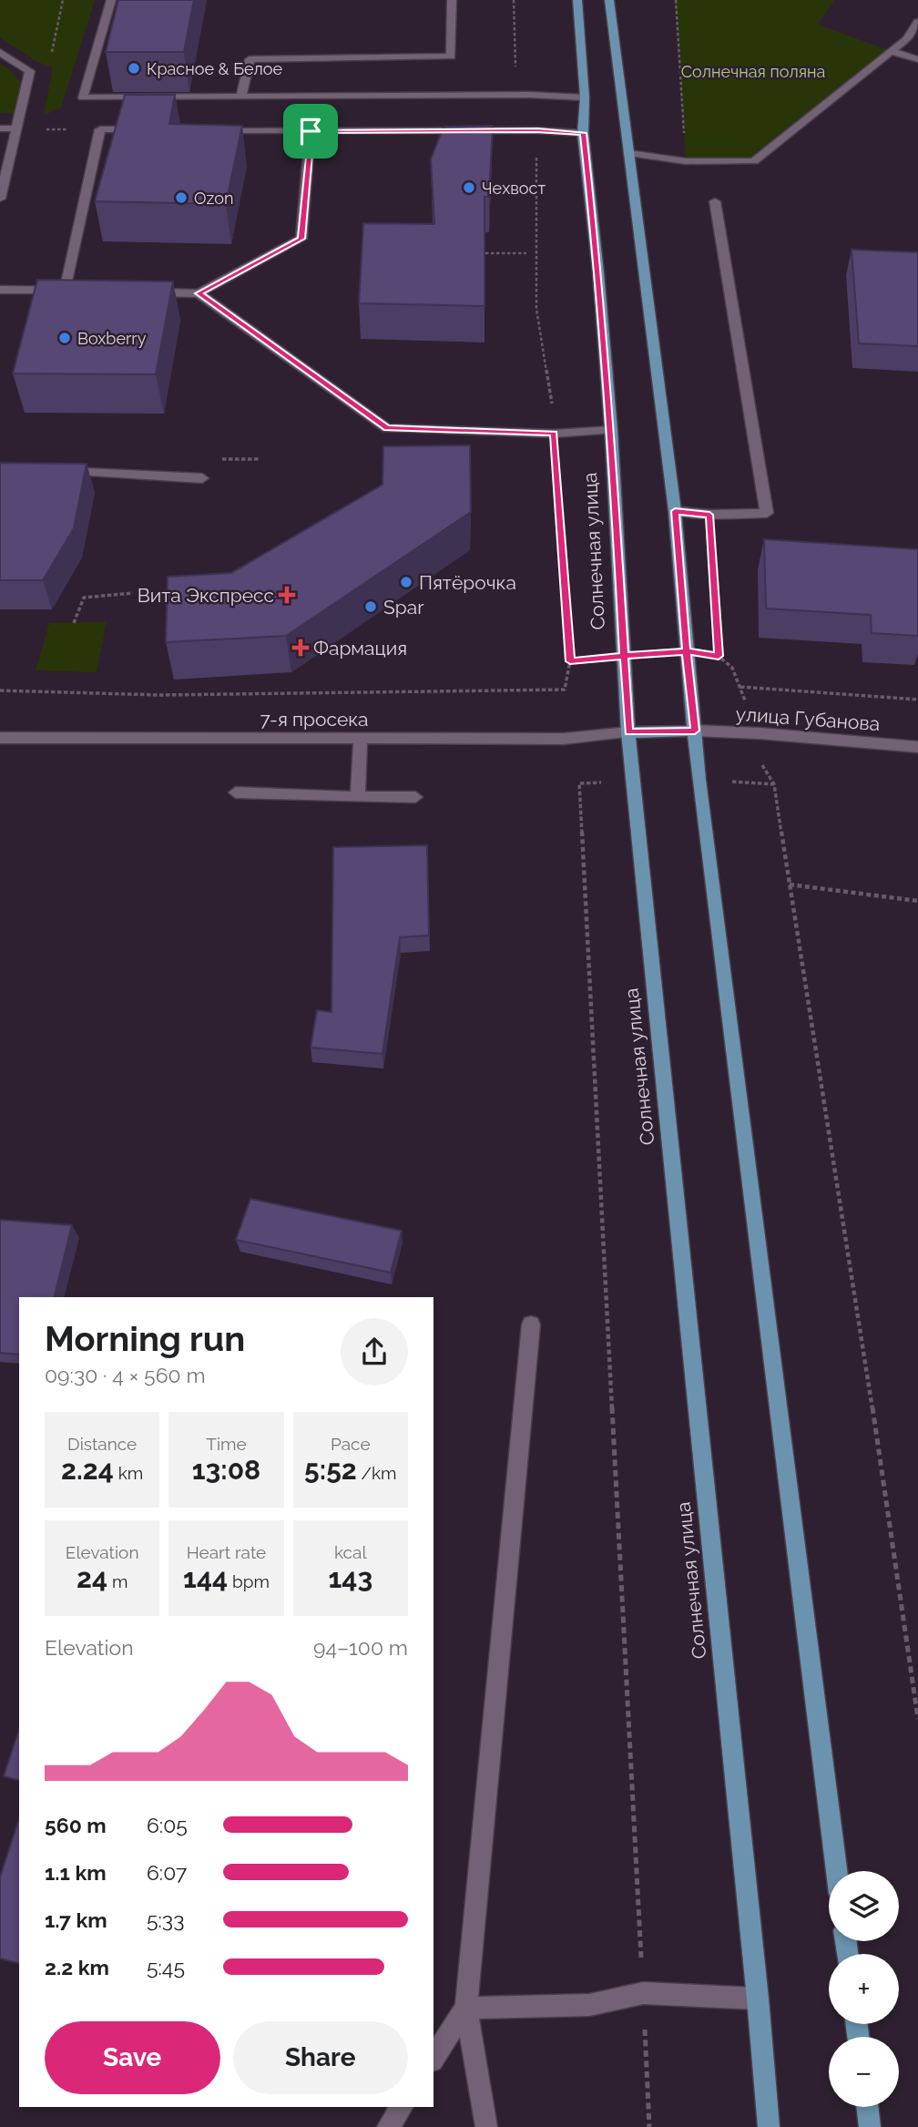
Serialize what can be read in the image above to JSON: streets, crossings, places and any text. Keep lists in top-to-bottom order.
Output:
{
  "streets": {
    "main road": ["Солнечная улица"],
    "street": ["7-я просека", "улица Губанова"]
  },
  "crossings": [
    ["Солнечная улица", "7-я просека"]
  ],
  "parks": ["Солнечная поляна"],
  "places": {
    "other": [
      "Красное & Белое",
      "Чехвост",
      "Ozon",
      "Boxberry",
      "Пятёрочка",
      "Spar"
    ],
    "health": ["Вита Экспресс", "Фармация"]
  },
  "page": {
    "heading": ["Morning run", "09:30 · 4 × 560 m"],
    "stats": [
      ["Distance", "2.24 km"],
      ["Time", "13:08"],
      ["Pace", "5:52 /km"],
      ["Elevation", "24 m"],
      ["Heart rate", "144 bpm"],
      ["kcal", "143"]
    ],
    "chart": ["Elevation", "94–100 m"],
    "list": [
      {
        "name": "560 m",
        "note": "6:05"
      },
      {
        "name": "1.1 km",
        "note": "6:07"
      },
      {
        "name": "1.7 km",
        "note": "5:33"
      },
      {
        "name": "2.2 km",
        "note": "5:45"
      }
    ],
    "map_buttons": ["+", "−"],
    "buttons": ["Save", "Share"]
  }
}
